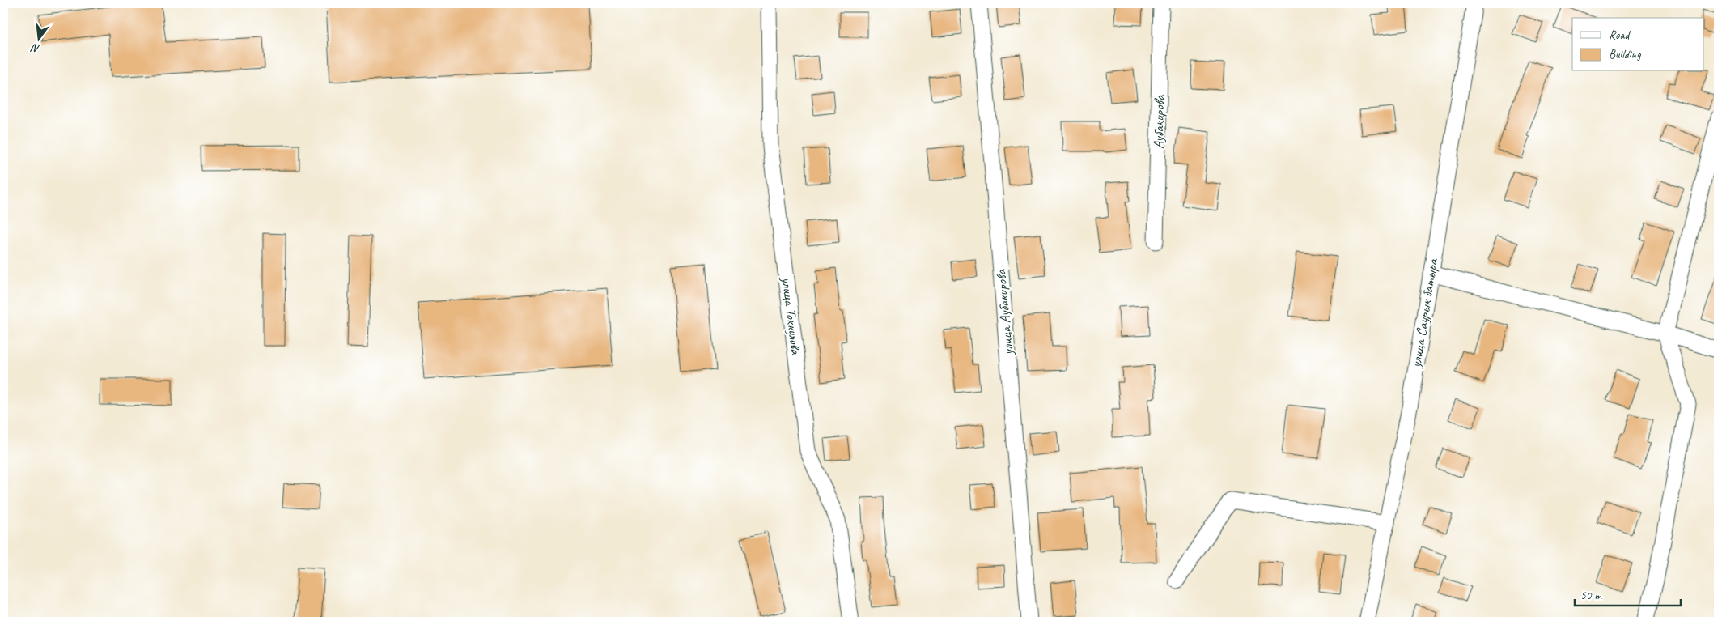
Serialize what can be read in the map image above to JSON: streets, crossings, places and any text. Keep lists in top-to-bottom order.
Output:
{
  "streets": {
    "street": [
      "Аубакирова",
      "улица Аубакирова",
      "улица Саурык батыра",
      "улица Токкулова"
    ]
  },
  "legend": ["Road", "Building"],
  "scale_bar": "50 m",
  "north": "bottom"
}
